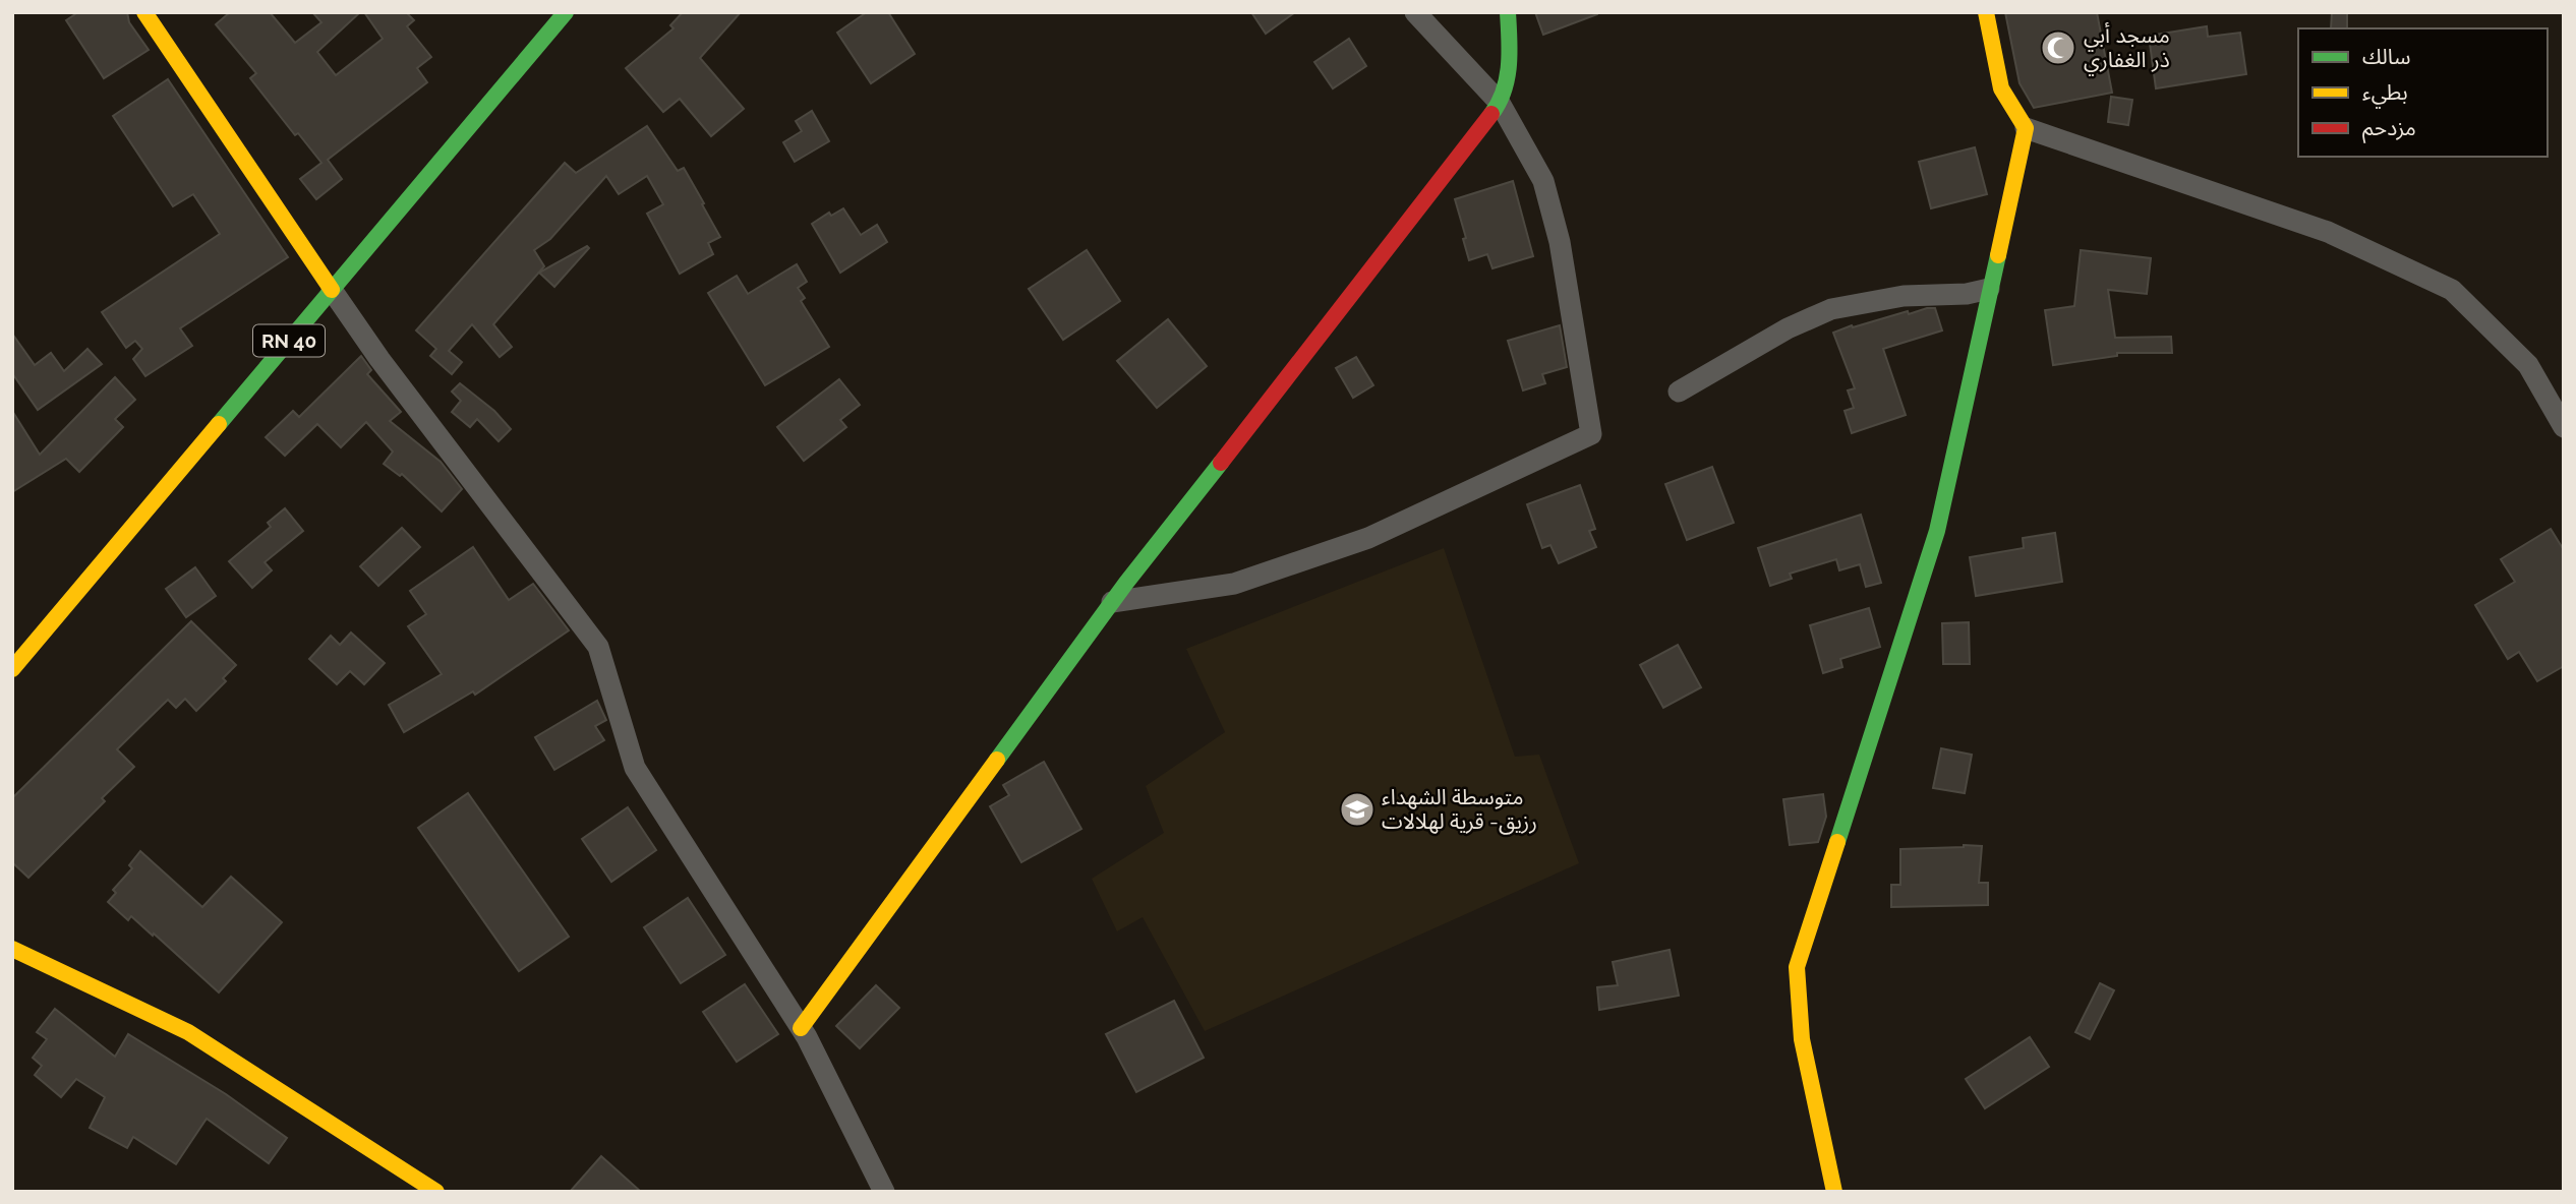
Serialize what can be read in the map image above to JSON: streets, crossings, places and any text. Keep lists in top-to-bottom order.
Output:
{
  "streets": {
    "street": ["RN 40"]
  },
  "places": {
    "mosque": ["مسجد أبي ذر الغفاري"],
    "school or university": ["متوسطة الشهداء رزيق- قرية لهلالات"]
  },
  "legend": ["سالك", "بطيء", "مزدحم"]
}
